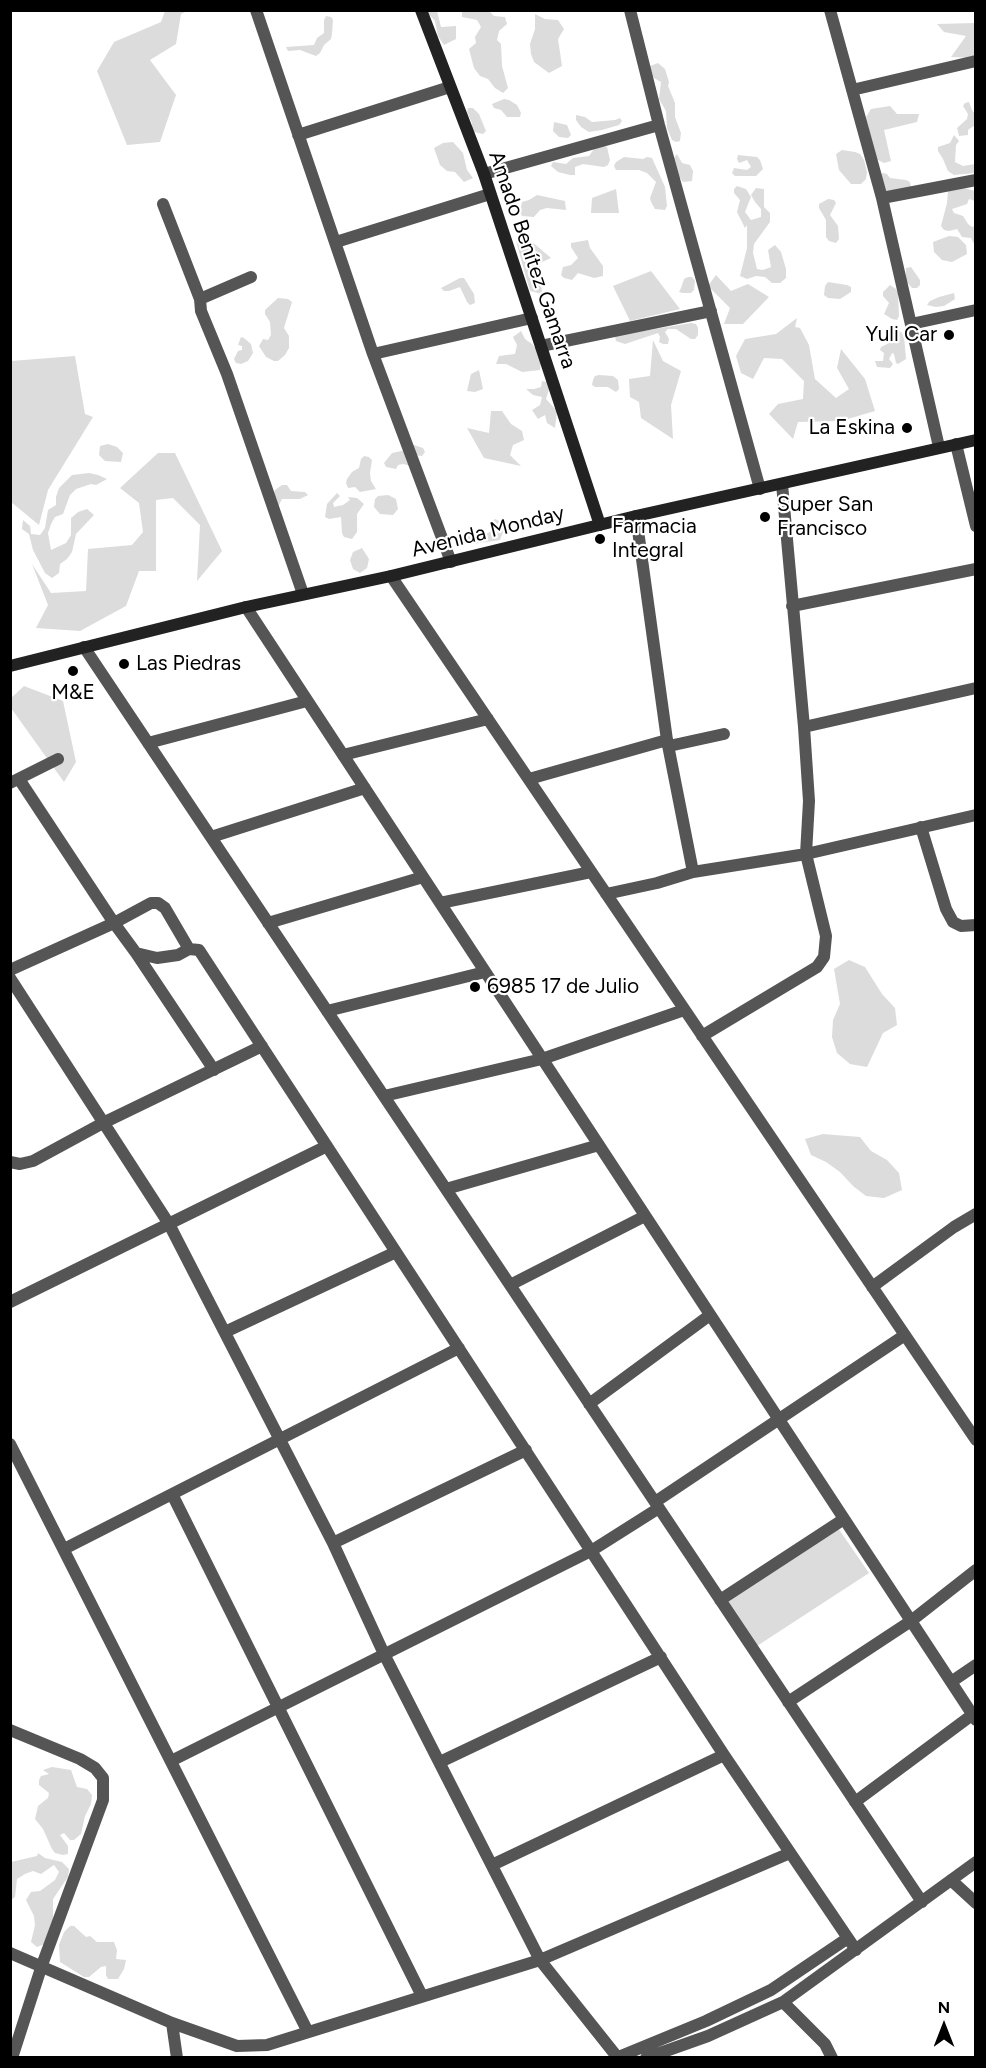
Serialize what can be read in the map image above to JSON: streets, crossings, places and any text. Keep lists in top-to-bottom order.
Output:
{
  "streets": {
    "main road": ["Amado Benítez Gamarra", "Avenida Monday"]
  },
  "crossings": [
    ["Amado Benítez Gamarra", "Avenida Monday"]
  ],
  "places": [
    "Yuli Car",
    "La Eskina",
    "Super San Francisco",
    "Farmacia Integral",
    "Las Piedras",
    "M&E",
    "6985 17 de Julio"
  ],
  "north": "top"
}
